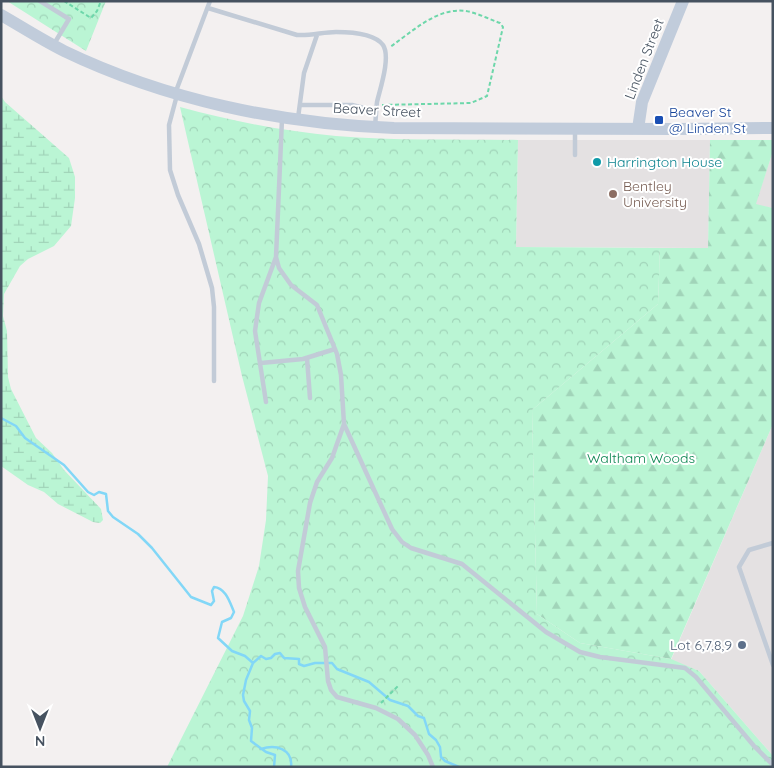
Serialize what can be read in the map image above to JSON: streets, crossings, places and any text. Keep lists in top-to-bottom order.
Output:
{
  "streets": {
    "main road": ["Linden Street", "Beaver Street"]
  },
  "crossings": [
    ["Linden Street", "Beaver Street"]
  ],
  "parks": ["Waltham Woods"],
  "places": {
    "transit": ["Beaver St @ Linden St"],
    "other": ["Harrington House", "Bentley University", "Lot 6,7,8,9"]
  },
  "north": "bottom"
}
